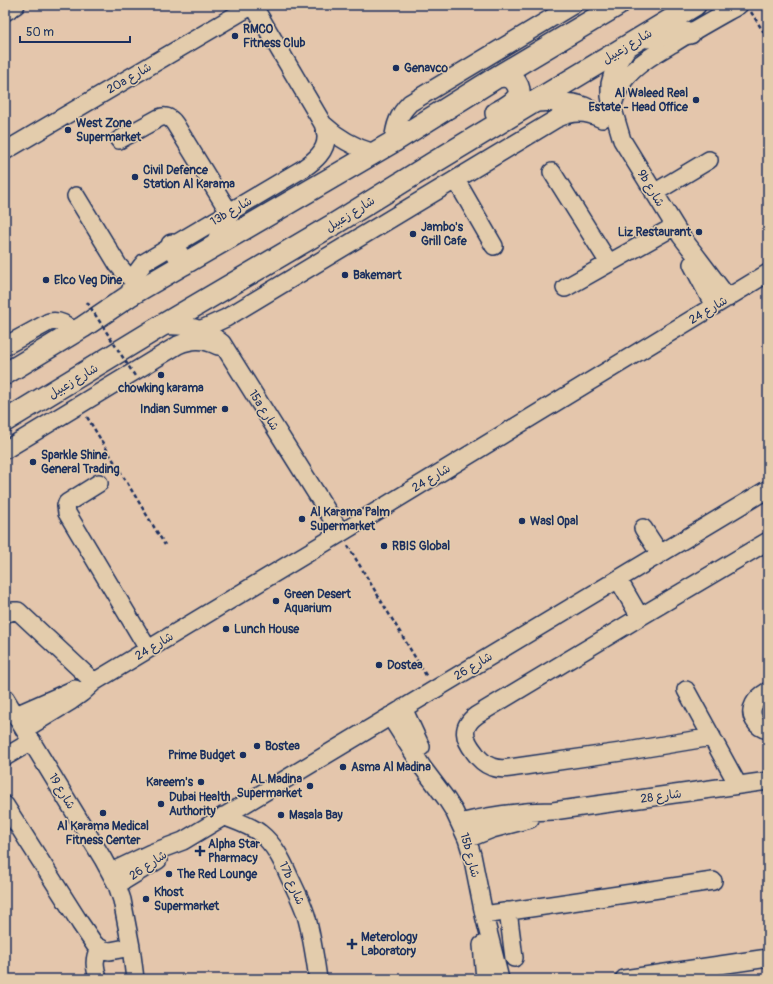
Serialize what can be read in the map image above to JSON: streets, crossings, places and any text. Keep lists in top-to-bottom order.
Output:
{
  "streets": {
    "main road": ["شارع زعبيل"],
    "street": [
      "20a شارع",
      "9b شارع",
      "13b شارع",
      "شارع 24",
      "15a شارع",
      "شارع 26",
      "شارع 19",
      "شارع 28",
      "15b شارع",
      "17b شارع"
    ]
  },
  "crossings": [
    ["شارع زعبيل", "9b شارع"],
    ["شارع زعبيل", "15a شارع"],
    ["20a شارع", "13b شارع"],
    ["9b شارع", "شارع 24"],
    ["شارع 24", "15a شارع"],
    ["شارع 24", "شارع 19"],
    ["شارع 26", "شارع 19"],
    ["شارع 26", "15b شارع"],
    ["شارع 26", "17b شارع"],
    ["شارع 28", "15b شارع"]
  ],
  "places": {
    "other": [
      "RMCO Fitness Club",
      "Genavco",
      "Al Waleed Real Estate - Head Office",
      "West Zone Supermarket",
      "Civil Defence Station Al Karama",
      "Liz Restaurant",
      "Jambo's Grill Cafe",
      "Bakemart",
      "Elco Veg Dine",
      "chowking karama",
      "Indian Summer",
      "Sparkle Shine General Trading",
      "Al Karama Palm Supermarket",
      "Wasl Opal",
      "RBIS Global",
      "Green Desert Aquarium",
      "Lunch House",
      "Dostea",
      "Bostea",
      "Prime Budget",
      "Asma Al Madina",
      "Kareem's",
      "AL Madina Supermarket",
      "Dubai Health Authority",
      "Al Karama Medical Fitness Center",
      "Masala Bay",
      "The Red Lounge",
      "Khost Supermarket"
    ],
    "health": ["Alpha Star Pharmacy", "Meterology Laboratory"]
  },
  "scale_bar": "50 m"
}
